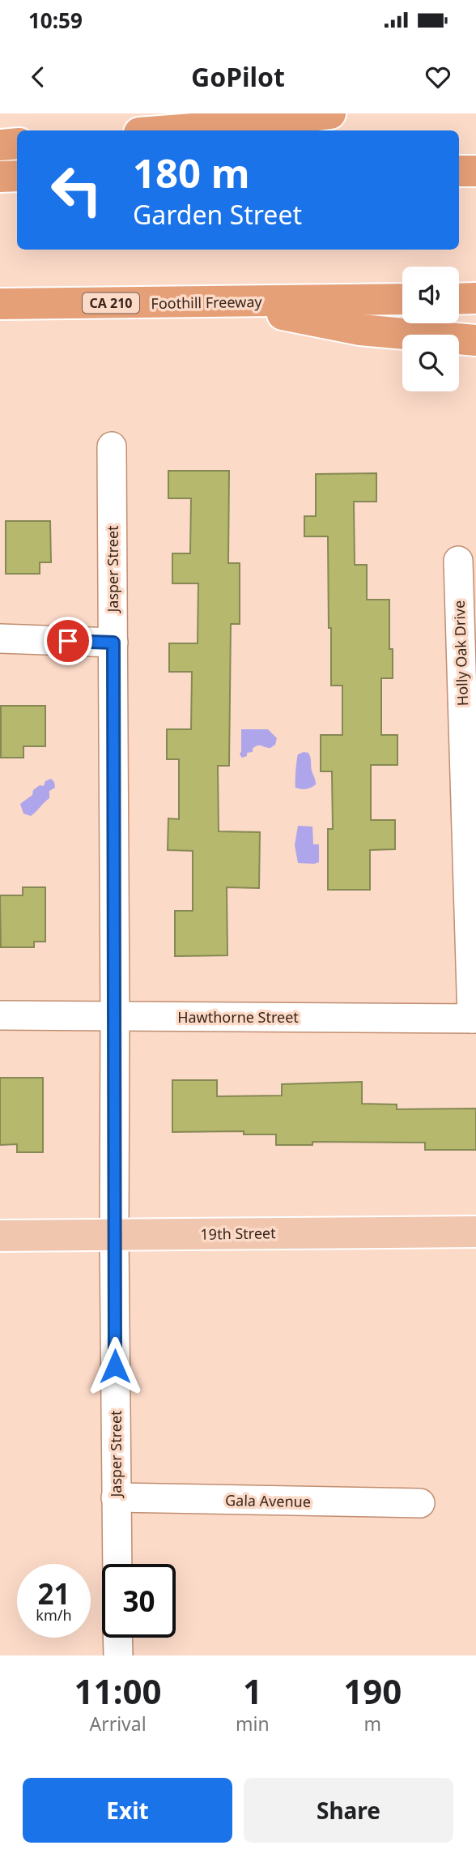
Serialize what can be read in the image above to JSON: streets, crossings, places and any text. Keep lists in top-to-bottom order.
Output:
{
  "streets": {
    "highway": ["Foothill Freeway", "CA 210"],
    "main road": ["19th Street"],
    "street": [
      "Jasper Street",
      "Holly Oak Drive",
      "Hawthorne Street",
      "Gala Avenue"
    ]
  },
  "crossings": [
    ["Jasper Street", "Hawthorne Street"],
    ["Jasper Street", "19th Street"],
    ["Jasper Street", "Gala Avenue"],
    ["Holly Oak Drive", "Hawthorne Street"]
  ],
  "page": {
    "status": "10:59",
    "header": "GoPilot",
    "turn": ["180 m", "Garden Street"],
    "speed": "21 km/h",
    "limit": "30",
    "eta": [
      "11:00",
      "Arrival",
      "1",
      "min",
      "190",
      "m"
    ],
    "buttons": ["Exit", "Share"]
  }
}
